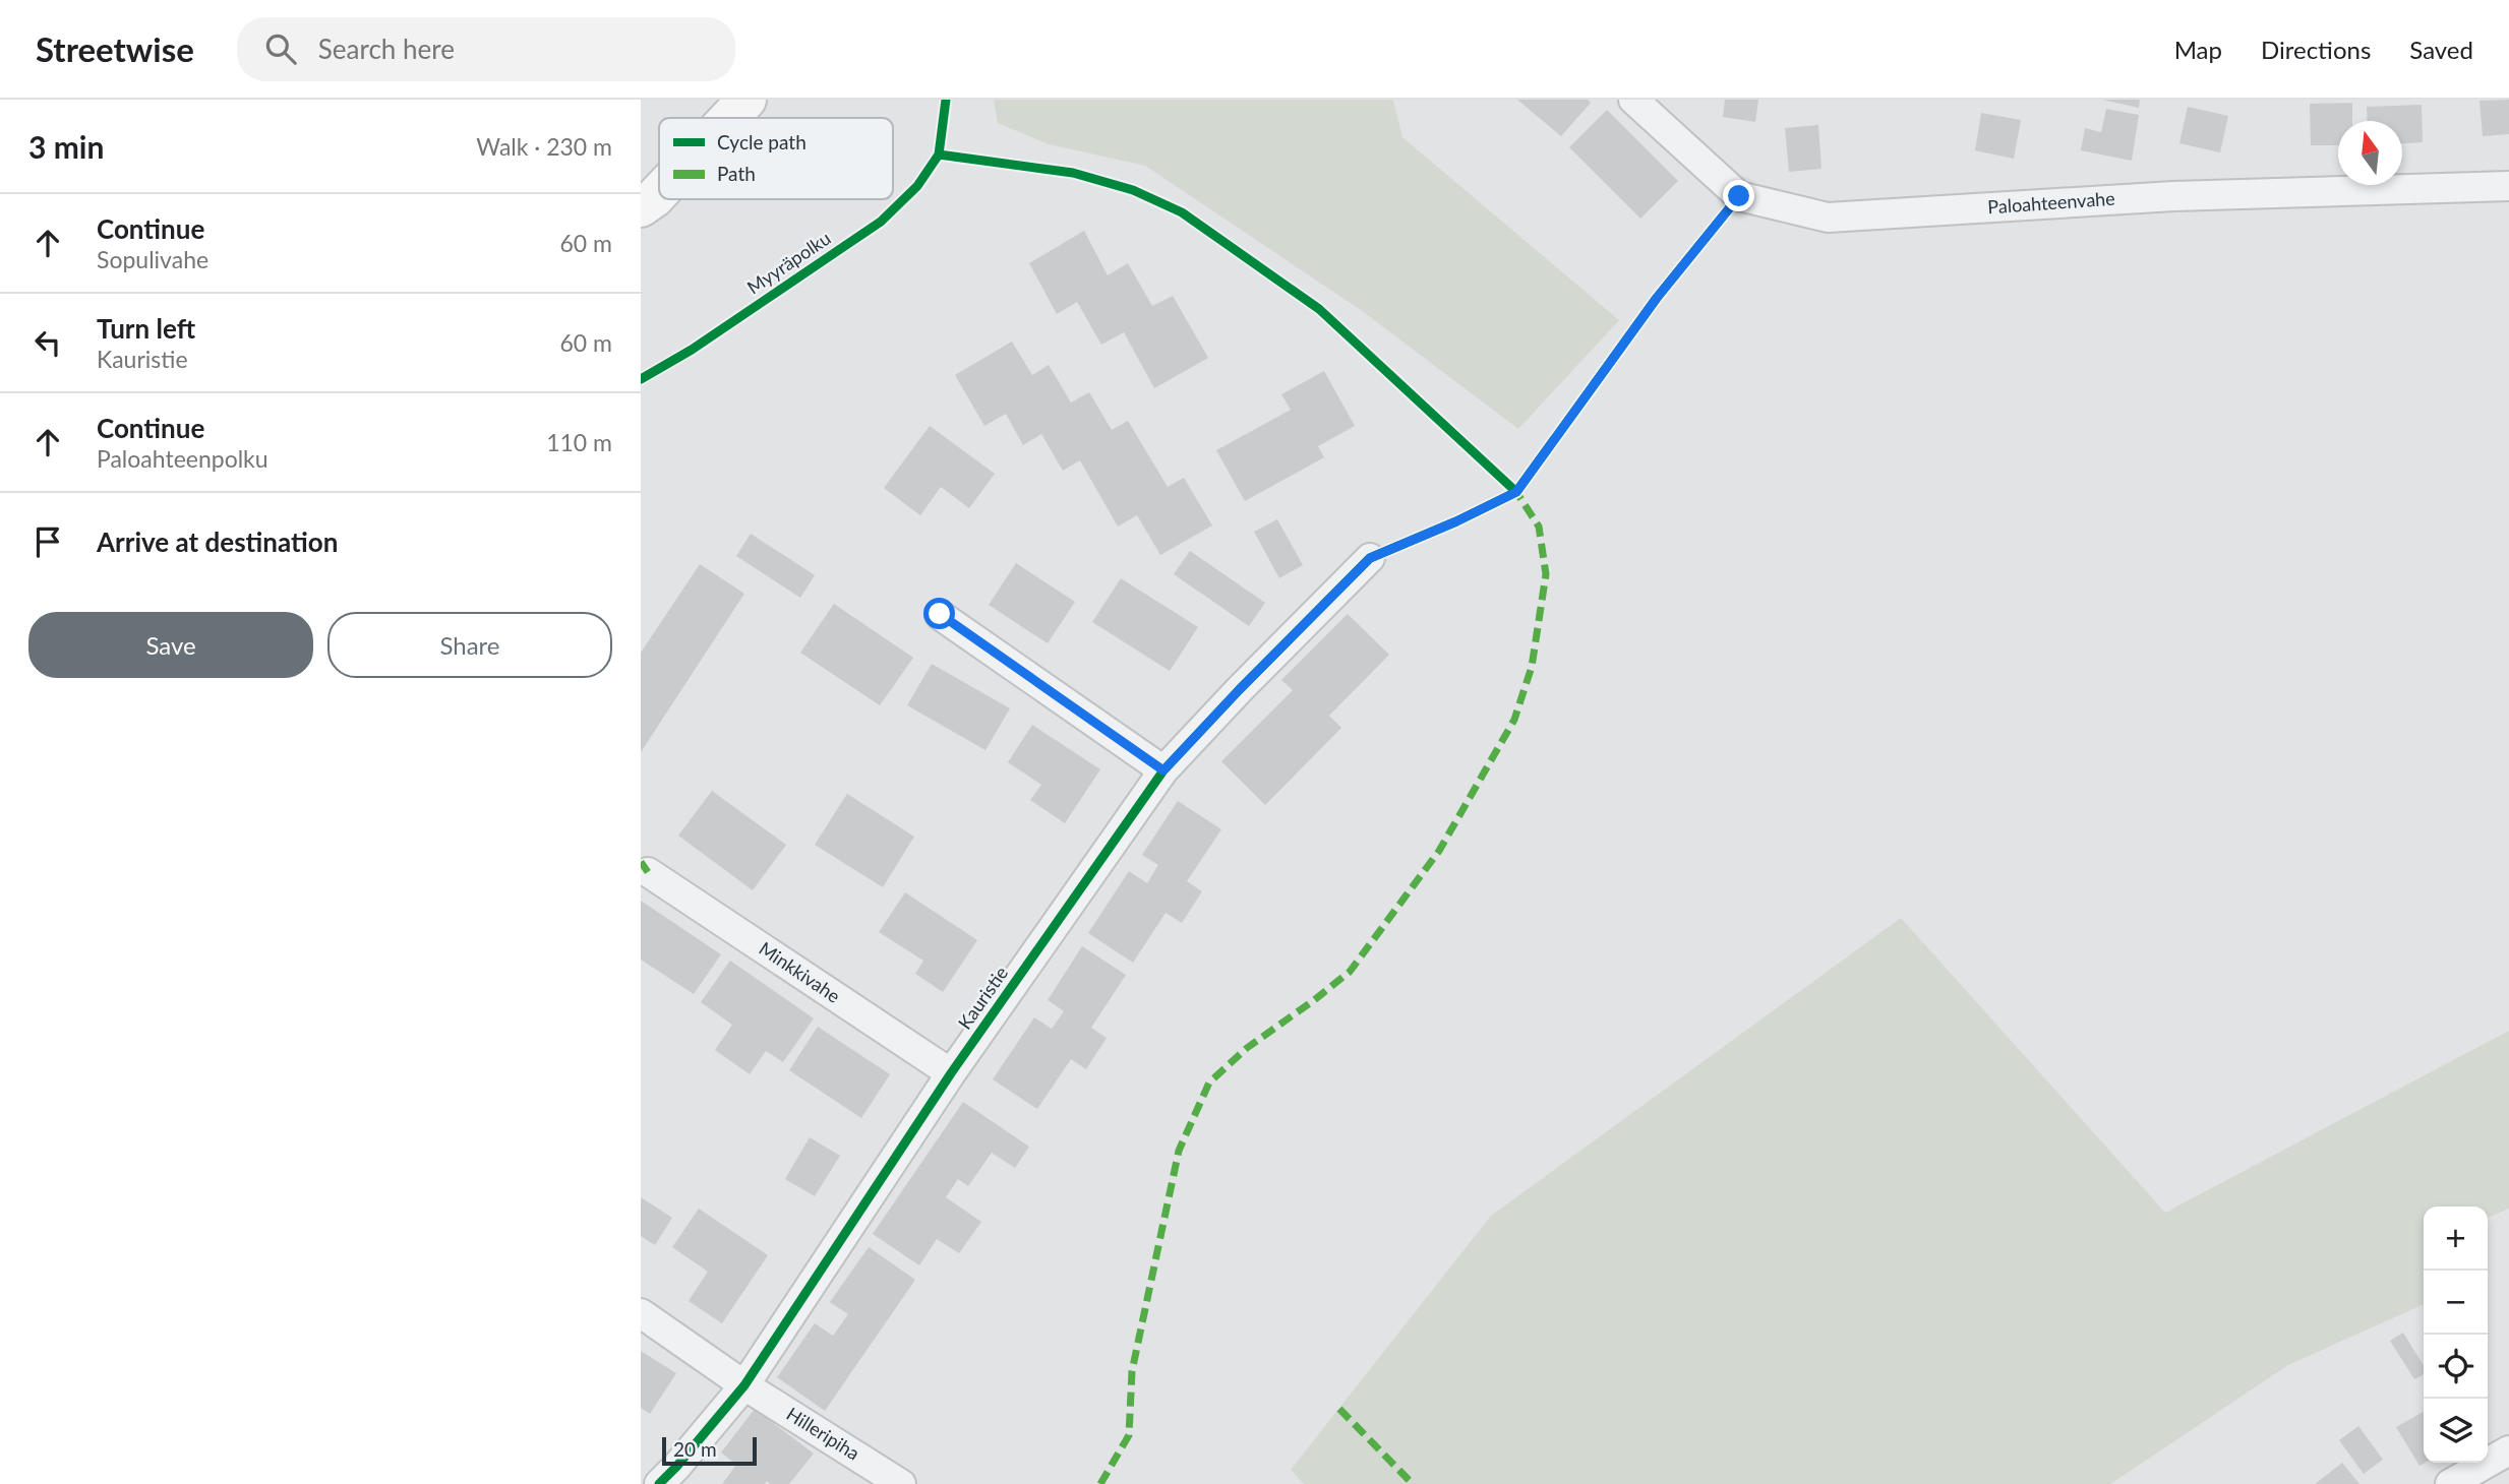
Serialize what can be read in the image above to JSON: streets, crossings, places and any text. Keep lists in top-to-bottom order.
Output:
{
  "streets": {
    "street": [
      "Paloahteenvahe",
      "Minkkivahe",
      "Kauristie",
      "Hilleripiha"
    ],
    "cycle path": ["Myyräpolku"]
  },
  "crossings": [
    ["Minkkivahe", "Kauristie"],
    ["Kauristie", "Hilleripiha"]
  ],
  "legend": ["Cycle path", "Path"],
  "scale_bar": "20 m",
  "north": "top",
  "page": {
    "header": "Streetwise",
    "search": "Search here",
    "nav": ["Map", "Directions", "Saved"],
    "heading": ["3 min", "Walk · 230 m"],
    "list": [
      ["Continue", "Sopulivahe", "60 m"],
      ["Turn left", "Kauristie", "60 m"],
      ["Continue", "Paloahteenpolku", "110 m"],
      "Arrive at destination"
    ],
    "buttons": ["Save", "Share"],
    "map_buttons": ["+", "−"],
    "scale": "20 m"
  }
}
